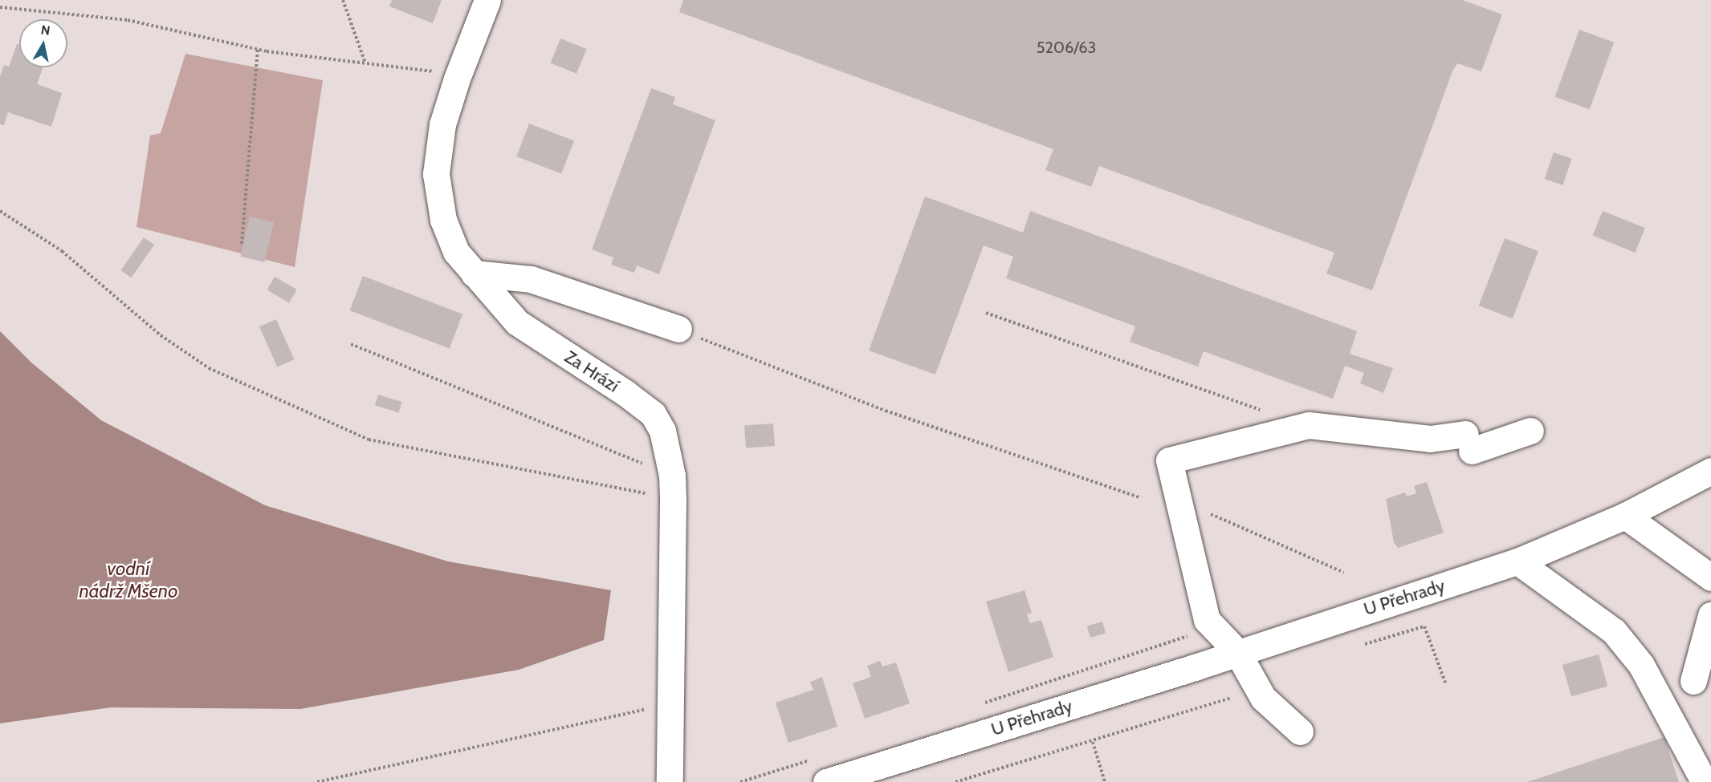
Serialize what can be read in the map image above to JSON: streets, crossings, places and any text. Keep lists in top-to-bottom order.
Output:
{
  "streets": {
    "street": ["Za Hrází", "U Přehrady"]
  },
  "water": ["vodní nádrž Mšeno"],
  "house_numbers": ["5206/63"],
  "north": "top"
}
